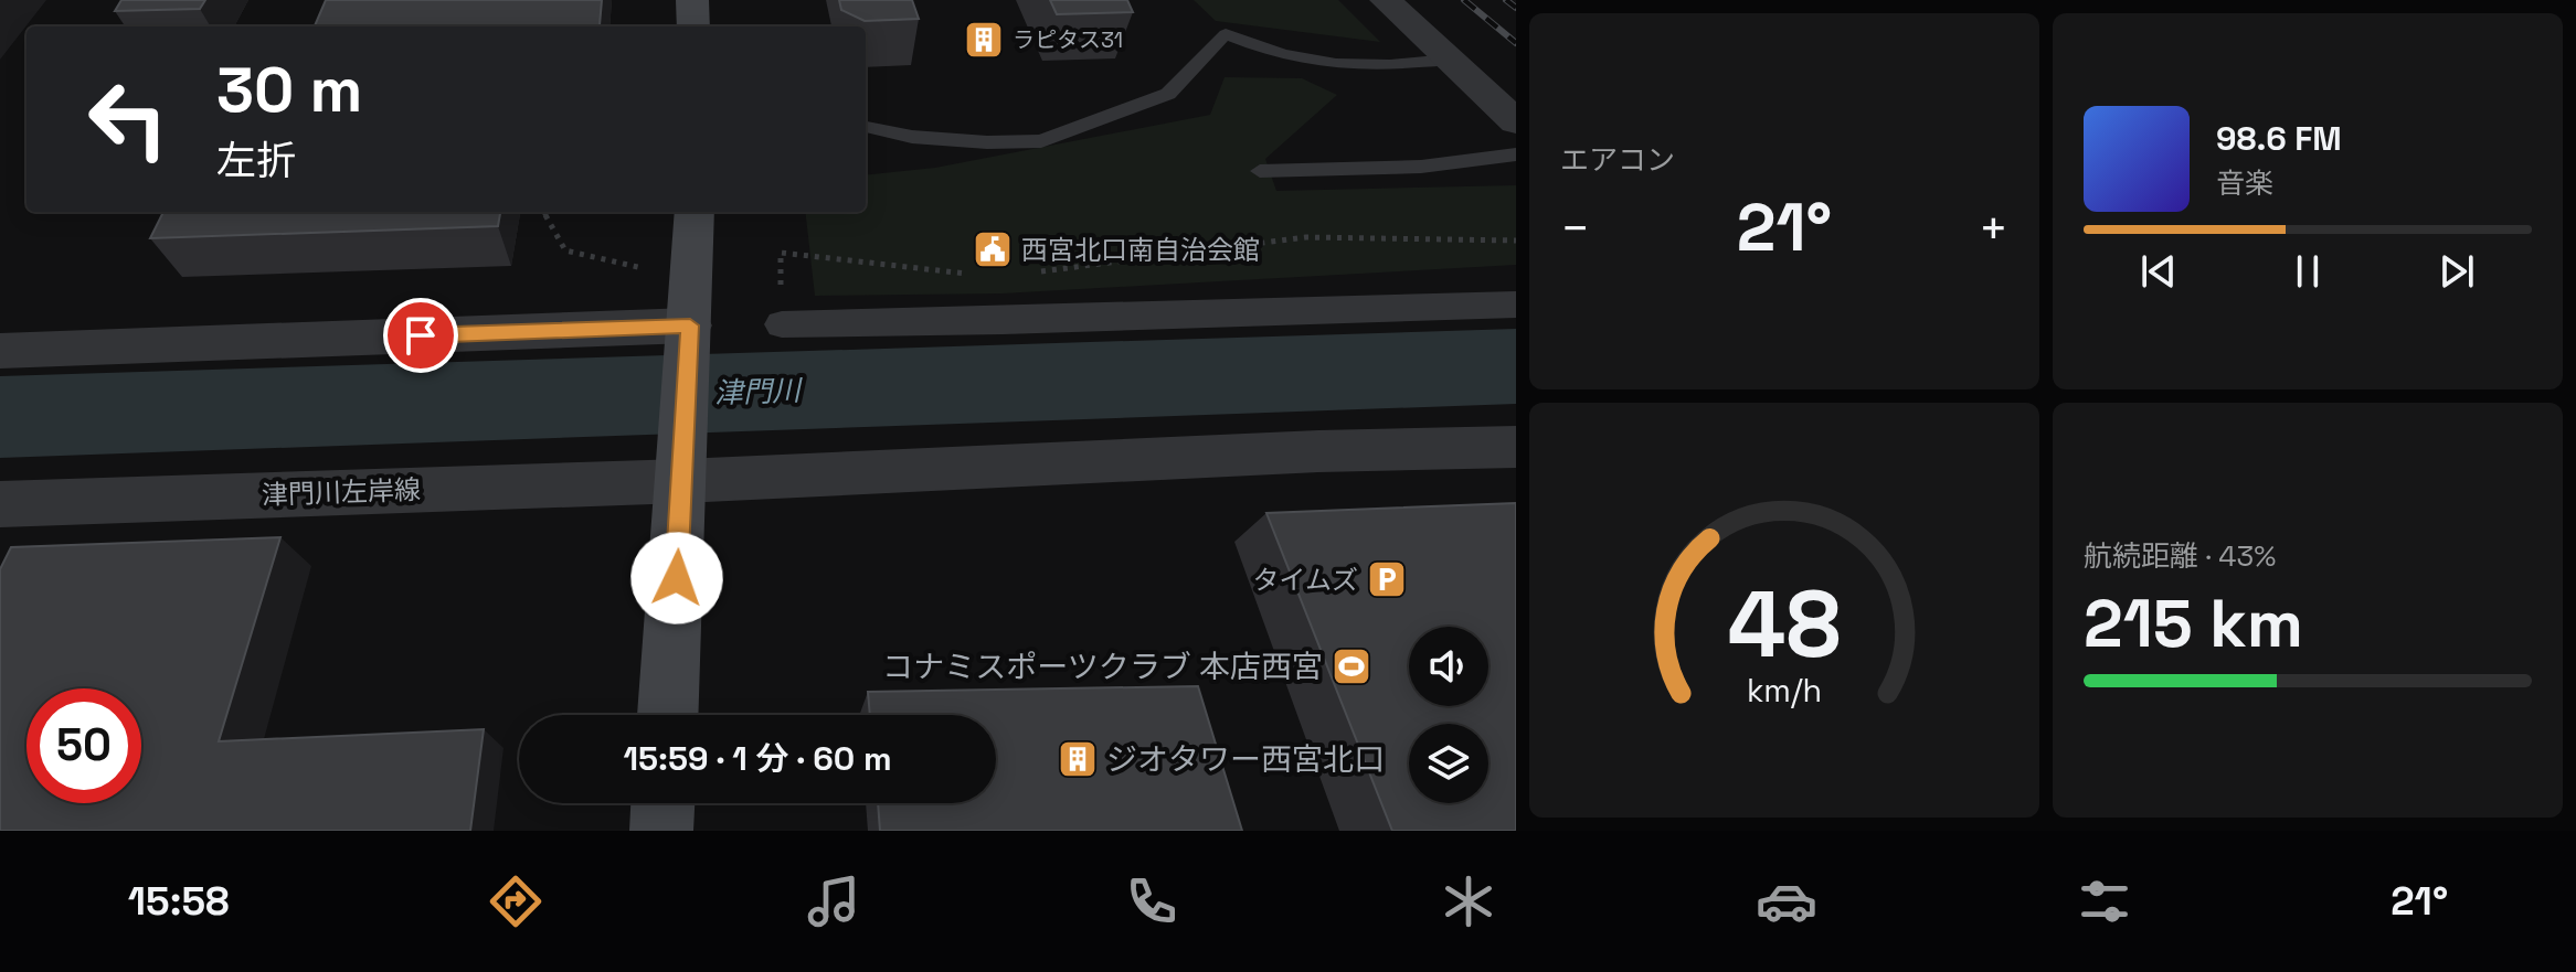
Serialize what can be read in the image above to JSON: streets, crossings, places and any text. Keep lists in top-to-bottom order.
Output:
{
  "streets": {
    "street": ["津門川左岸線"]
  },
  "water": ["津門川"],
  "places": {
    "building": ["ラピタス31", "ジオタワー西宮北口"],
    "public building": ["西宮北口南自治会館"],
    "parking": ["タイムズ"],
    "sports": ["コナミスポーツクラブ 本店西宮"]
  },
  "page": {
    "tile": [
      "エアコン",
      ["航続距離 · 43%", "215 km"]
    ],
    "turn": ["30 m", "左折"],
    "song": ["98.6 FM", "音楽"],
    "heat": ["−", "21°", "+"],
    "limit": "50",
    "trip": "15:59 · 1 分 · 60 m",
    "tabs": ["15:58", "21°"],
    "gauge": ["48", "km/h"]
  }
}
